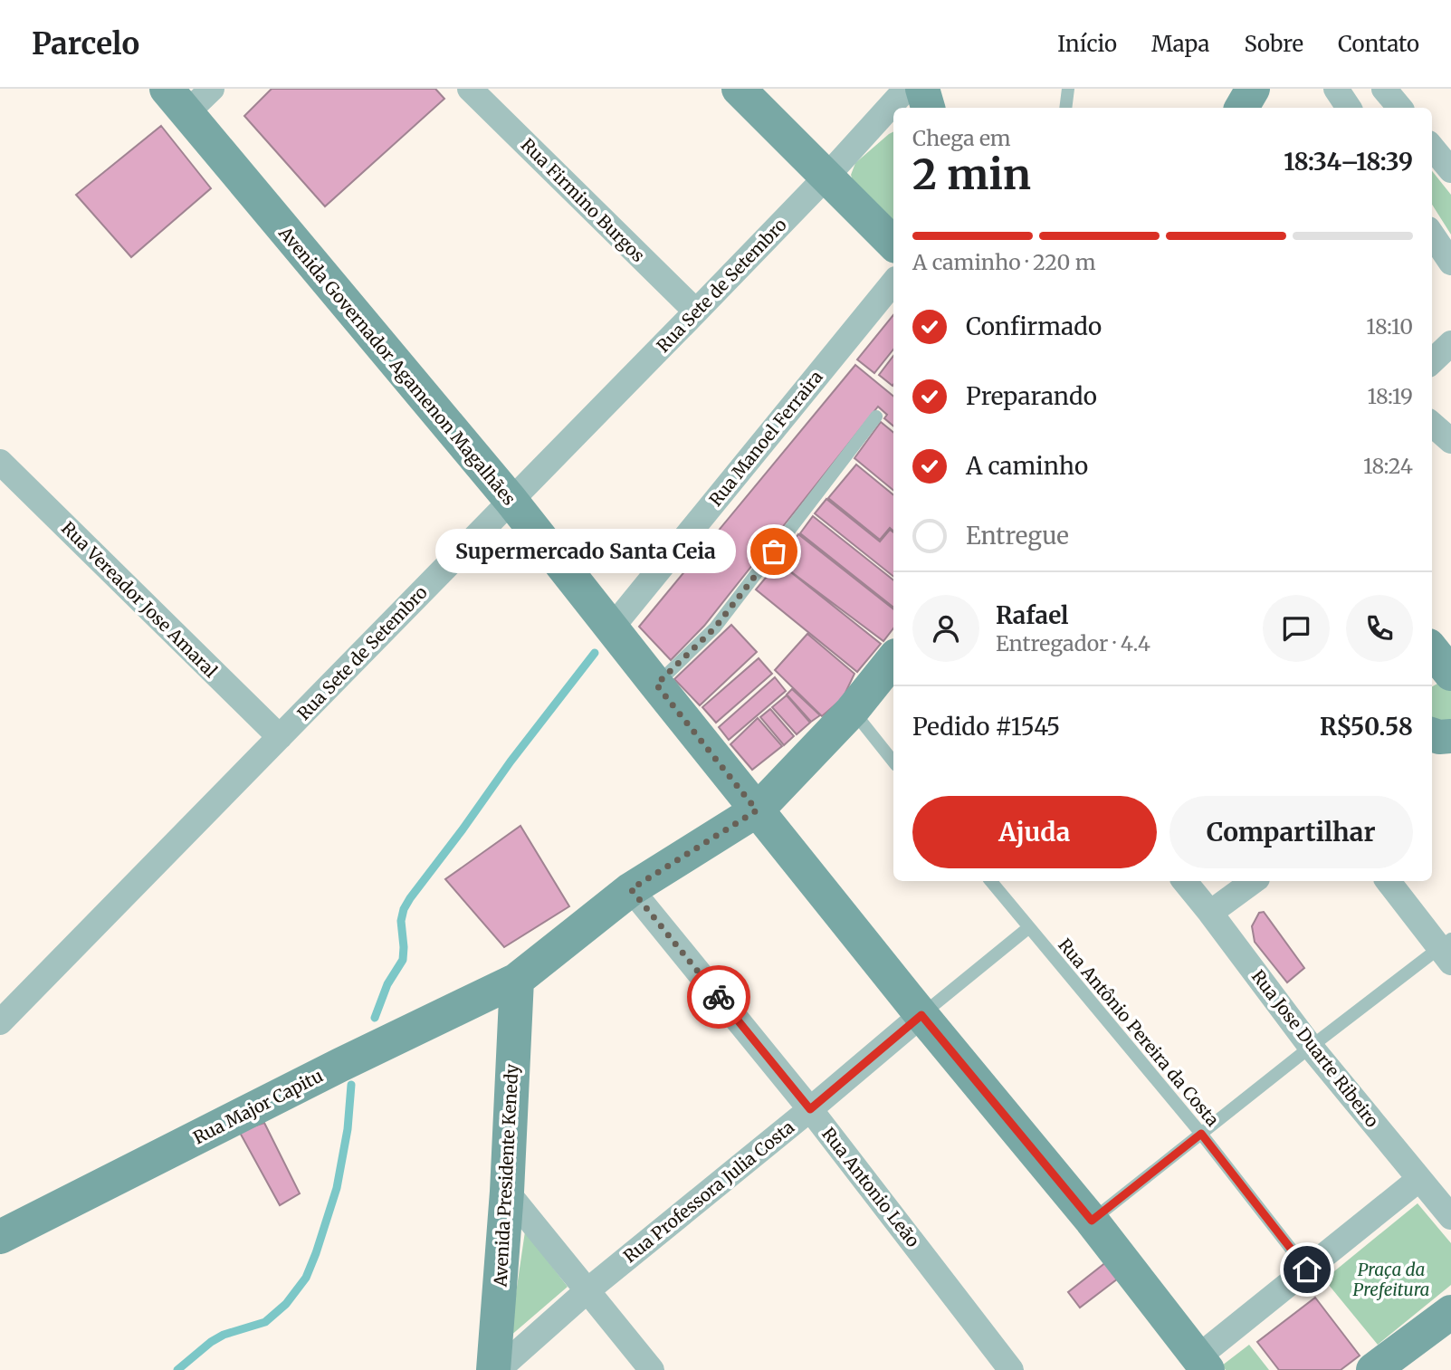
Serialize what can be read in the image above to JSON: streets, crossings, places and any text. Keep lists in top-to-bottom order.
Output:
{
  "streets": {
    "street": [
      "Rua Firmino Burgos",
      "Rua Sete de Setembro",
      "Avenida Governador Agamenon Magalhães",
      "Rua Manoel Ferraira",
      "Rua Vereador Jose Amaral",
      "Rua Jose Duarte Ribeiro",
      "Rua Major Capitu",
      "Avenida Presidente Kenedy",
      "Rua Antonio Leão",
      "Rua Professora Julia Costa"
    ],
    "lane": ["Rua Antônio Pereira da Costa"]
  },
  "crossings": [
    ["Rua Firmino Burgos", "Rua Sete de Setembro"],
    ["Rua Sete de Setembro", "Avenida Governador Agamenon Magalhães"],
    ["Rua Sete de Setembro", "Rua Vereador Jose Amaral"],
    ["Avenida Governador Agamenon Magalhães", "Rua Manoel Ferraira"],
    ["Avenida Governador Agamenon Magalhães", "Rua Major Capitu"],
    ["Avenida Governador Agamenon Magalhães", "Rua Professora Julia Costa"],
    ["Rua Major Capitu", "Avenida Presidente Kenedy"],
    ["Rua Major Capitu", "Rua Antonio Leão"],
    ["Avenida Presidente Kenedy", "Rua Professora Julia Costa"],
    ["Rua Antonio Leão", "Rua Professora Julia Costa"]
  ],
  "parks": ["Praça da Prefeitura"],
  "places": ["Supermercado Santa Ceia"],
  "page": {
    "header": "Parcelo",
    "nav": [
      "Início",
      "Mapa",
      "Sobre",
      "Contato"
    ],
    "heading": ["2 min", "Chega em", "18:34–18:39"],
    "panel": [
      "Rafael",
      "Entregador · 4.4",
      "Pedido #1545",
      "R$50.58"
    ],
    "bar": "A caminho · 220 m",
    "list": [
      ["Confirmado", "18:10"],
      ["Preparando", "18:19"],
      ["A caminho", "18:24"],
      "Entregue"
    ],
    "bubble": "Supermercado Santa Ceia",
    "buttons": ["Ajuda", "Compartilhar"]
  }
}
